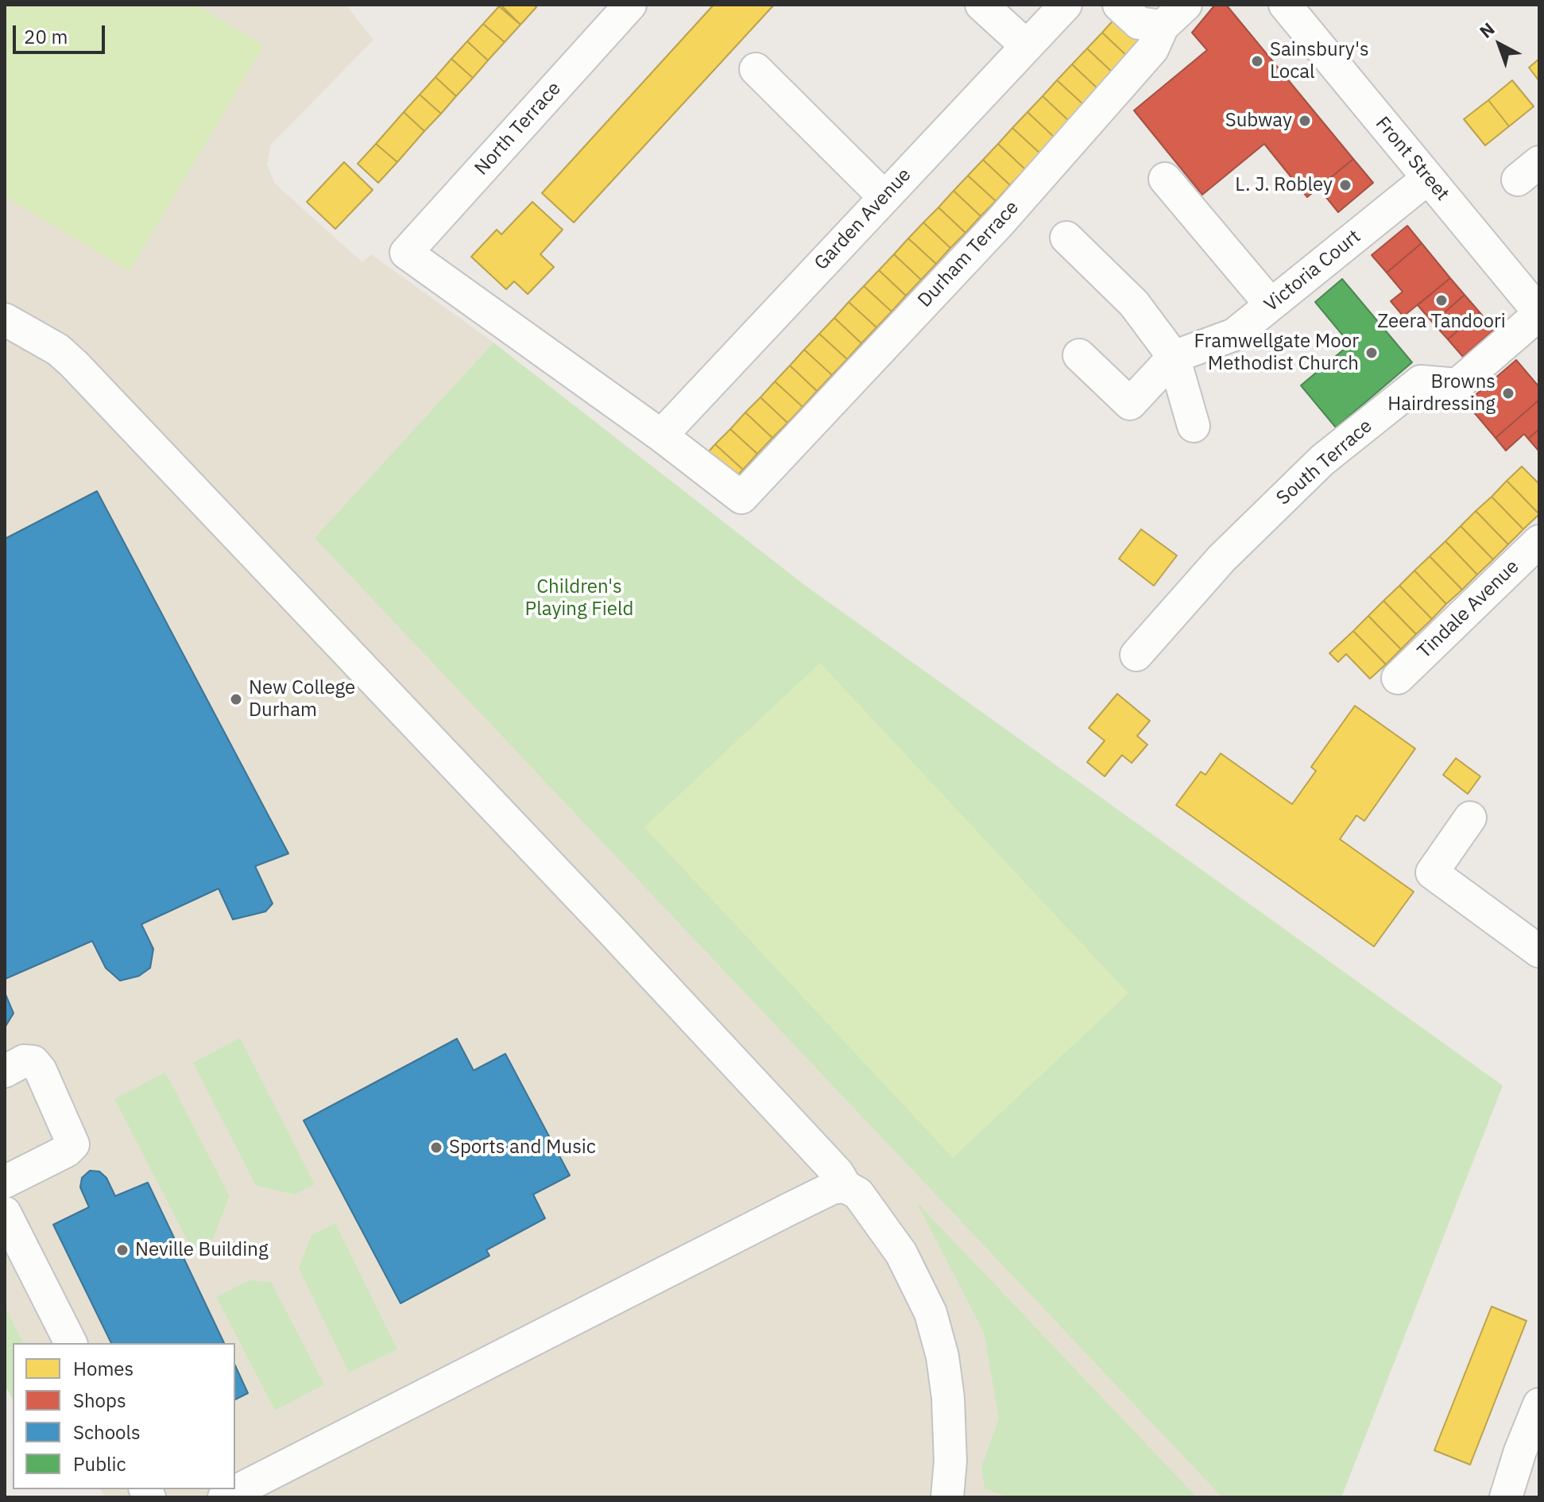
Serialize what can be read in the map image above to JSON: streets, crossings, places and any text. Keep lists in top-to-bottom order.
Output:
{
  "streets": {
    "street": [
      "North Terrace",
      "Front Street",
      "Garden Avenue",
      "Durham Terrace",
      "Victoria Court",
      "South Terrace",
      "Tindale Avenue"
    ]
  },
  "crossings": [
    ["North Terrace", "Garden Avenue"],
    ["North Terrace", "Durham Terrace"],
    ["Front Street", "Victoria Court"],
    ["Front Street", "South Terrace"],
    ["Garden Avenue", "Durham Terrace"]
  ],
  "parks": ["Children's Playing Field"],
  "places": [
    "Sainsbury's Local",
    "Subway",
    "L. J. Robley",
    "Zeera Tandoori",
    "Framwellgate Moor Methodist Church",
    "Browns Hairdressing",
    "New College Durham",
    "Sports and Music",
    "Neville Building"
  ],
  "legend": [
    "Homes",
    "Shops",
    "Schools",
    "Public"
  ],
  "scale_bar": "20 m",
  "north": "top left"
}
